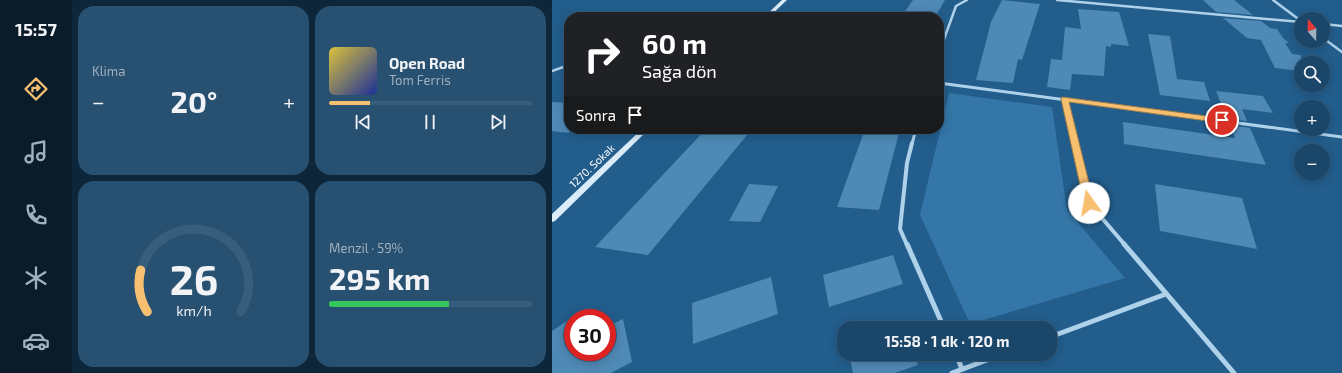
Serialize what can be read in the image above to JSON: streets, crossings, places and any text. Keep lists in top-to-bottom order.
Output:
{
  "streets": {
    "street": ["1270. Sokak"]
  },
  "north": "top",
  "page": {
    "tabs": "15:57",
    "tile": [
      "Klima",
      ["Menzil · 59%", "295 km"]
    ],
    "map_buttons": ["+", "−"],
    "turn": ["60 m", "Sağa dön"],
    "song": ["Open Road", "Tom Ferris"],
    "heat": ["−", "20°", "+"],
    "then": "Sonra",
    "limit": "30",
    "trip": "15:58 · 1 dk · 120 m",
    "gauge": ["26", "km/h"]
  }
}
